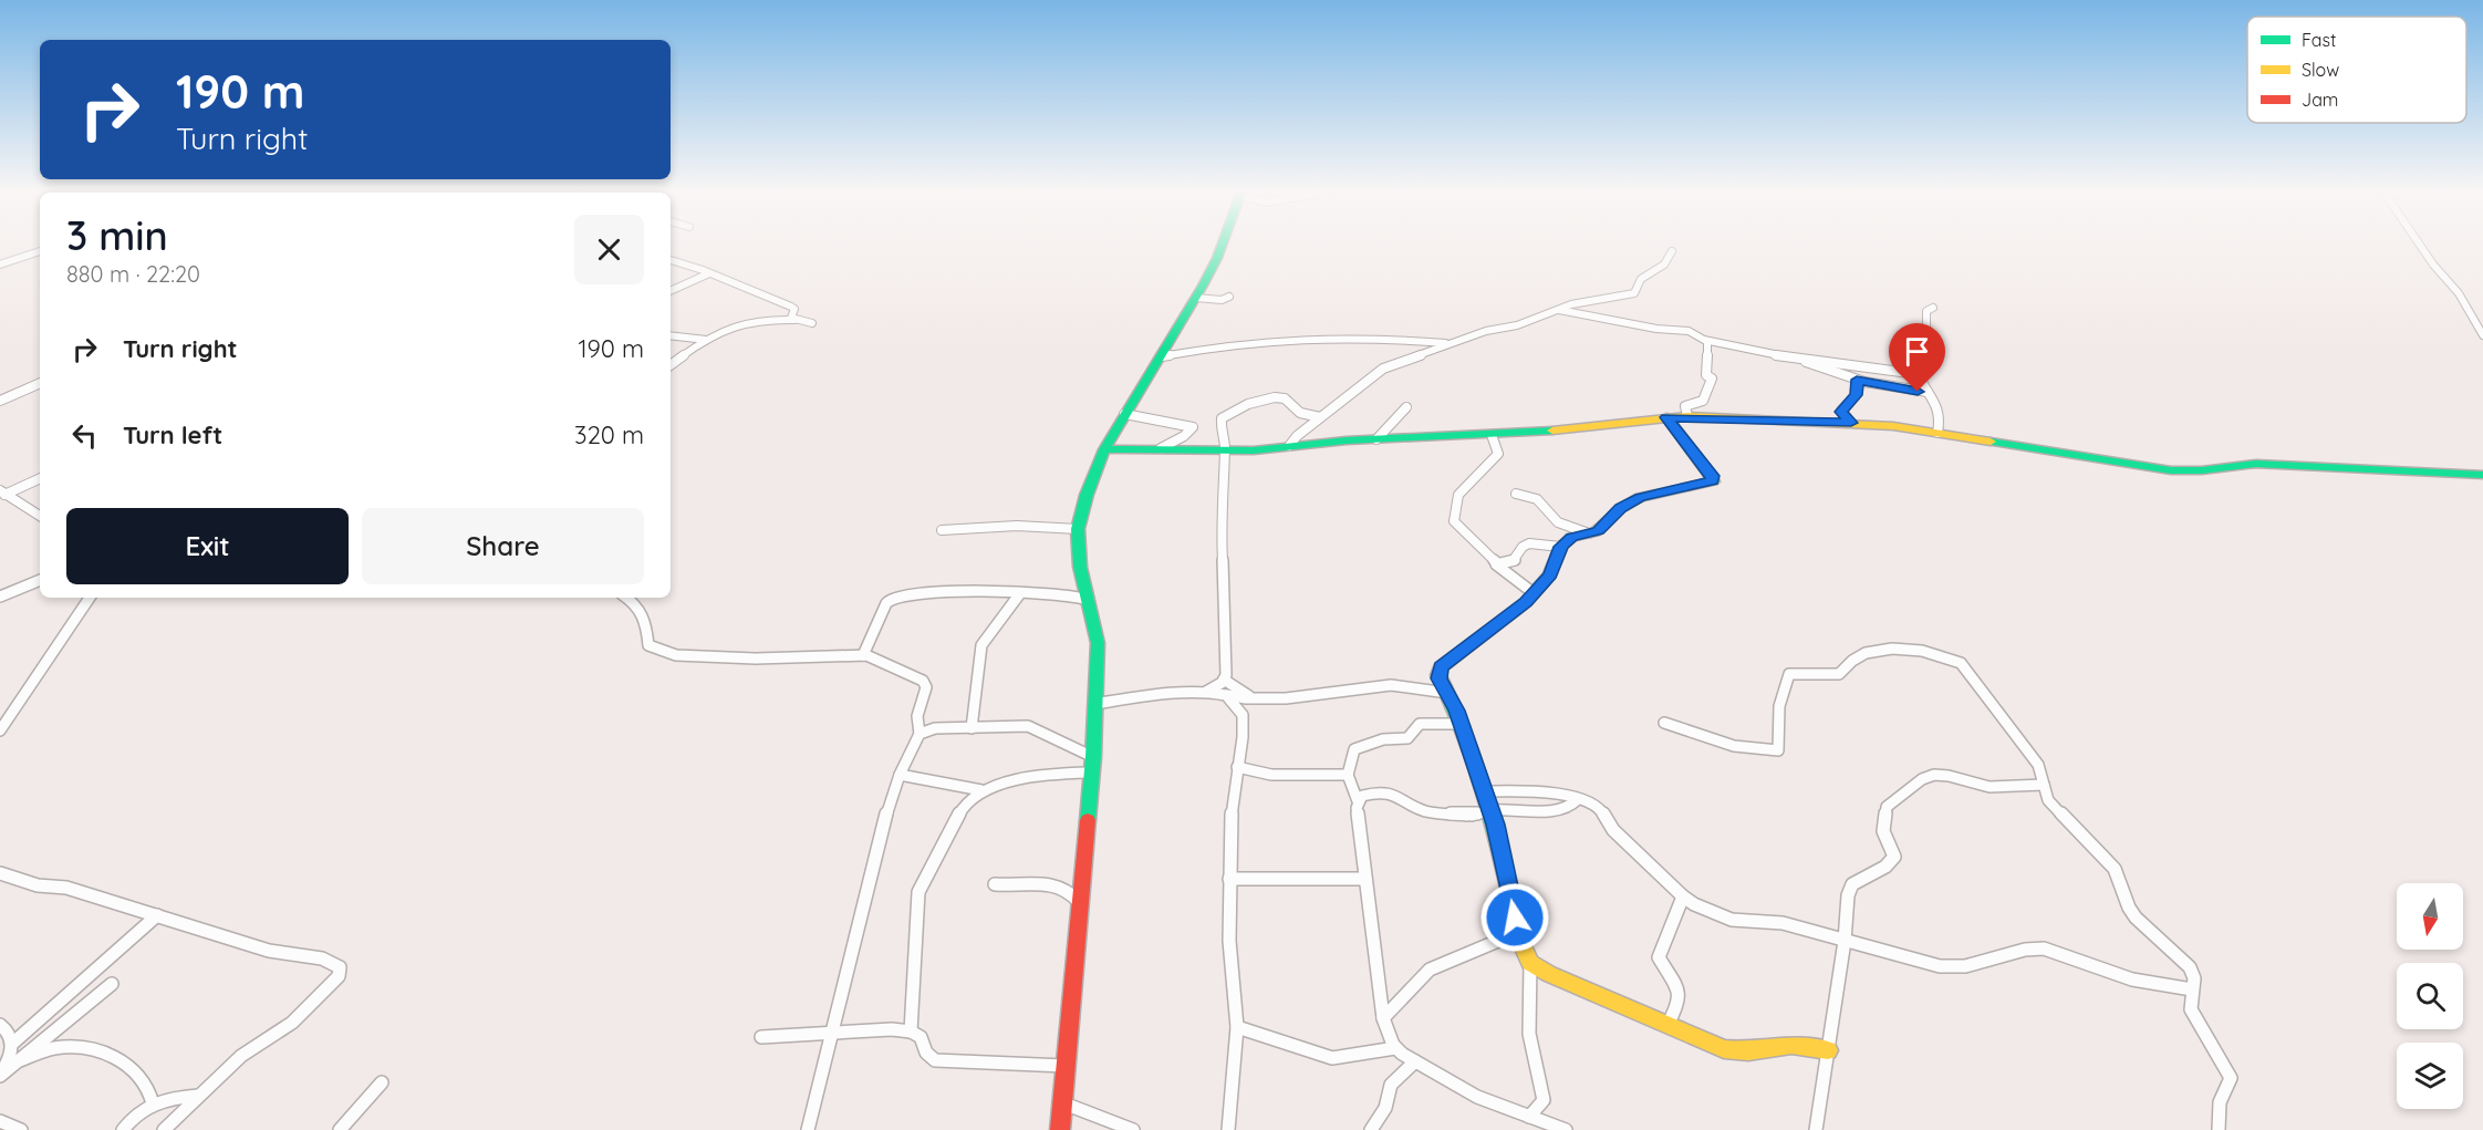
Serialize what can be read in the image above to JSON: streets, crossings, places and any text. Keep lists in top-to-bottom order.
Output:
{
  "legend": ["Fast", "Slow", "Jam"],
  "north": "bottom",
  "page": {
    "turn": ["190 m", "Turn right"],
    "heading": ["3 min", "880 m · 22:20"],
    "list": [
      {
        "name": "Turn right",
        "value": "190 m"
      },
      {
        "name": "Turn left",
        "value": "320 m"
      }
    ],
    "buttons": ["Exit", "Share"]
  }
}
